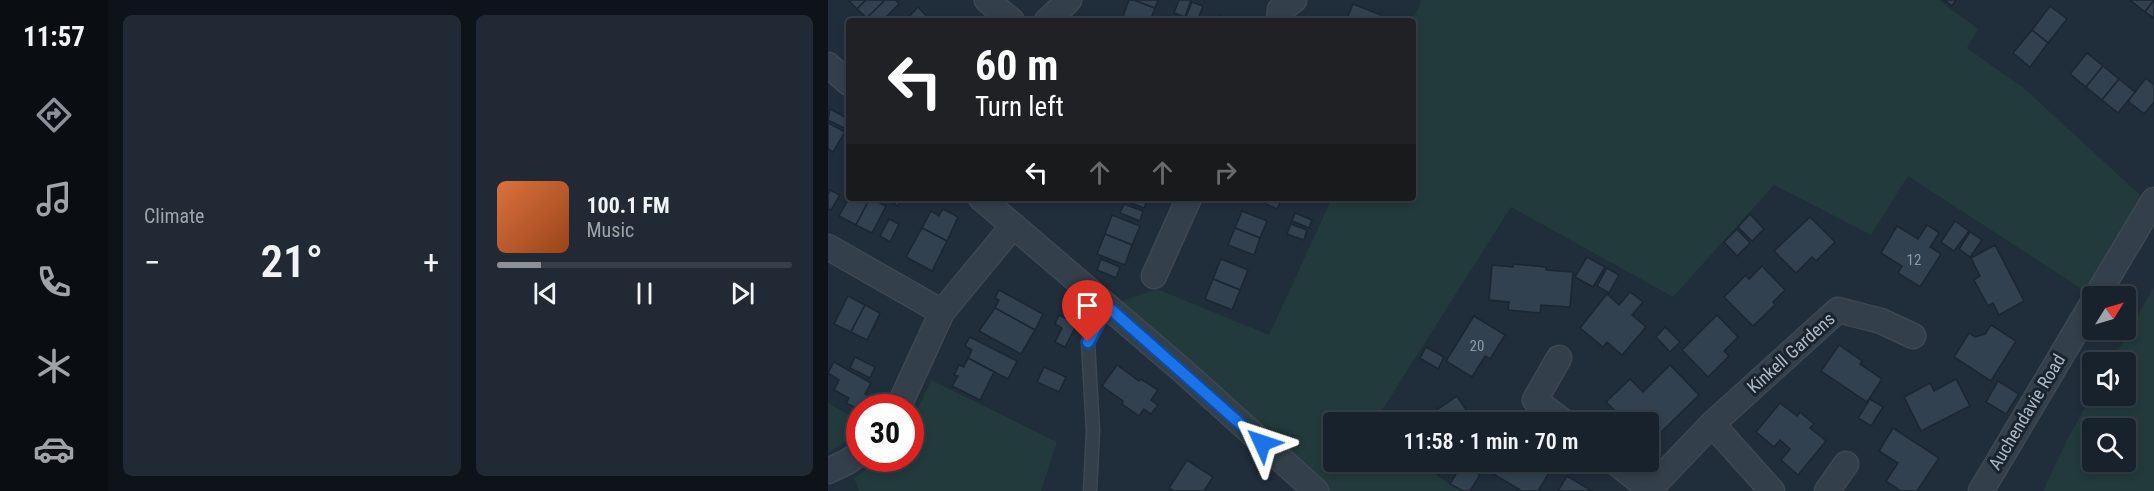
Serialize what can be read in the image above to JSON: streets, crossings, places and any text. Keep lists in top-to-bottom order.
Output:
{
  "streets": {
    "street": ["Kinkell Gardens", "Auchendavie Road"]
  },
  "house_numbers": ["12", "20"],
  "north": "top right",
  "page": {
    "tabs": "11:57",
    "tile": "Climate",
    "turn": ["60 m", "Turn left"],
    "song": ["100.1 FM", "Music"],
    "heat": ["−", "21°", "+"],
    "limit": "30",
    "trip": "11:58 · 1 min · 70 m"
  }
}
